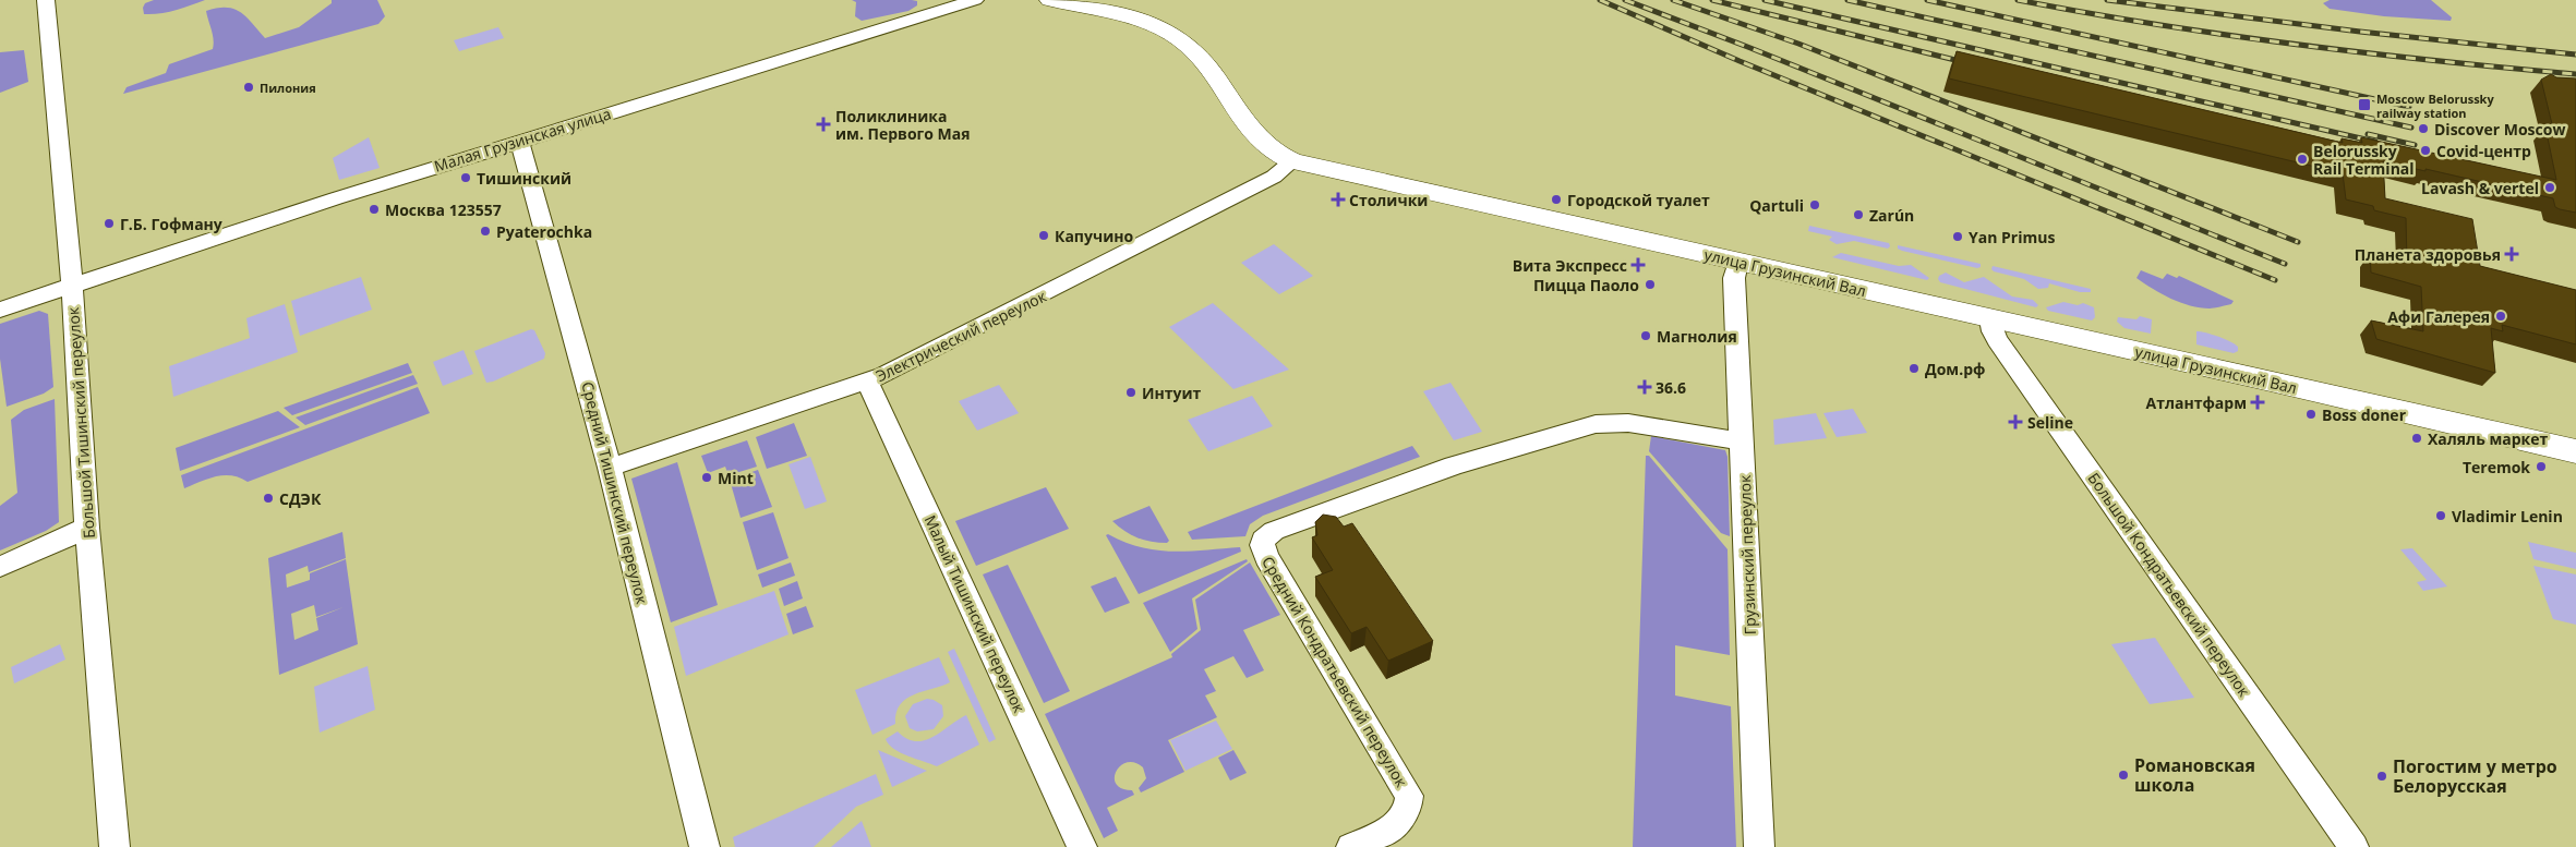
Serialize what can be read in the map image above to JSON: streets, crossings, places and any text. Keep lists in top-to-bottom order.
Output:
{
  "streets": {
    "main road": ["улица Грузинский Вал"],
    "street": [
      "Малая Грузинская улица",
      "Электрический переулок",
      "Большой Тишинский переулок",
      "Средний Тишинский переулок",
      "Грузинский переулок",
      "Большой Кондратьевский переулок",
      "Малый Тишинский переулок",
      "Средний Кондратьевский переулок"
    ]
  },
  "crossings": [
    ["Малая Грузинская улица", "Большой Тишинский переулок"],
    ["Малая Грузинская улица", "Средний Тишинский переулок"],
    ["улица Грузинский Вал", "Электрический переулок"],
    ["улица Грузинский Вал", "Грузинский переулок"],
    ["улица Грузинский Вал", "Большой Кондратьевский переулок"],
    ["Электрический переулок", "Средний Тишинский переулок"],
    ["Электрический переулок", "Малый Тишинский переулок"],
    ["Грузинский переулок", "Средний Кондратьевский переулок"]
  ],
  "places": {
    "other": [
      "Пилония",
      "Discover Moscow",
      "Covid-центр",
      "Belorussky Rail Terminal",
      "Тишинский",
      "Lavash & vertel",
      "Городской туалет",
      "Qartuli",
      "Москва 123557",
      "Zarún",
      "Г.Б. Гофману",
      "Pyaterochka",
      "Капучино",
      "Yan Primus",
      "Пицца Паоло",
      "Афи Галерея",
      "Магнолия",
      "Дом.рф",
      "Интуит",
      "Boss doner",
      "Халяль маркет",
      "Teremok",
      "Mint",
      "СДЭК",
      "Vladimir Lenin",
      "Романовская школа",
      "Погостим у метро Белорусская"
    ],
    "transit": ["Moscow Belorussky railway station"],
    "health": [
      "Поликлиника им. Первого Мая",
      "Столички",
      "Планета здоровья",
      "Вита Экспресс",
      "36.6",
      "Атлантфарм",
      "Seline"
    ]
  }
}
